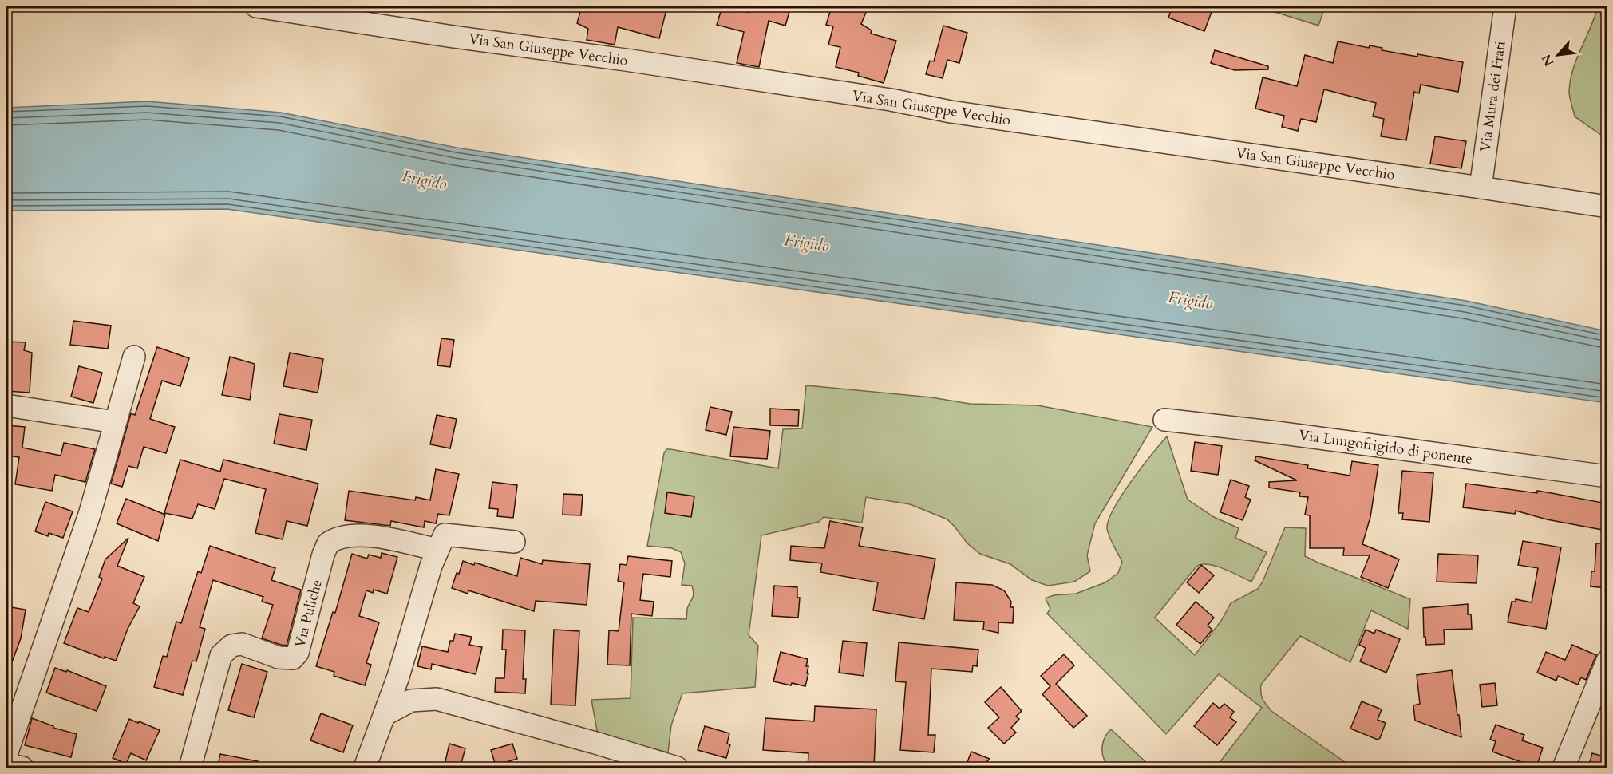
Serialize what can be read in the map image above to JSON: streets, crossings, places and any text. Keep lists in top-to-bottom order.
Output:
{
  "streets": {
    "street": [
      "Via San Giuseppe Vecchio",
      "Via Mura dei Frati",
      "Via Lungofrigido di ponente",
      "Via Puliche"
    ]
  },
  "crossings": [
    ["Via San Giuseppe Vecchio", "Via Mura dei Frati"]
  ],
  "water": ["Frigido"],
  "north": "bottom left"
}
